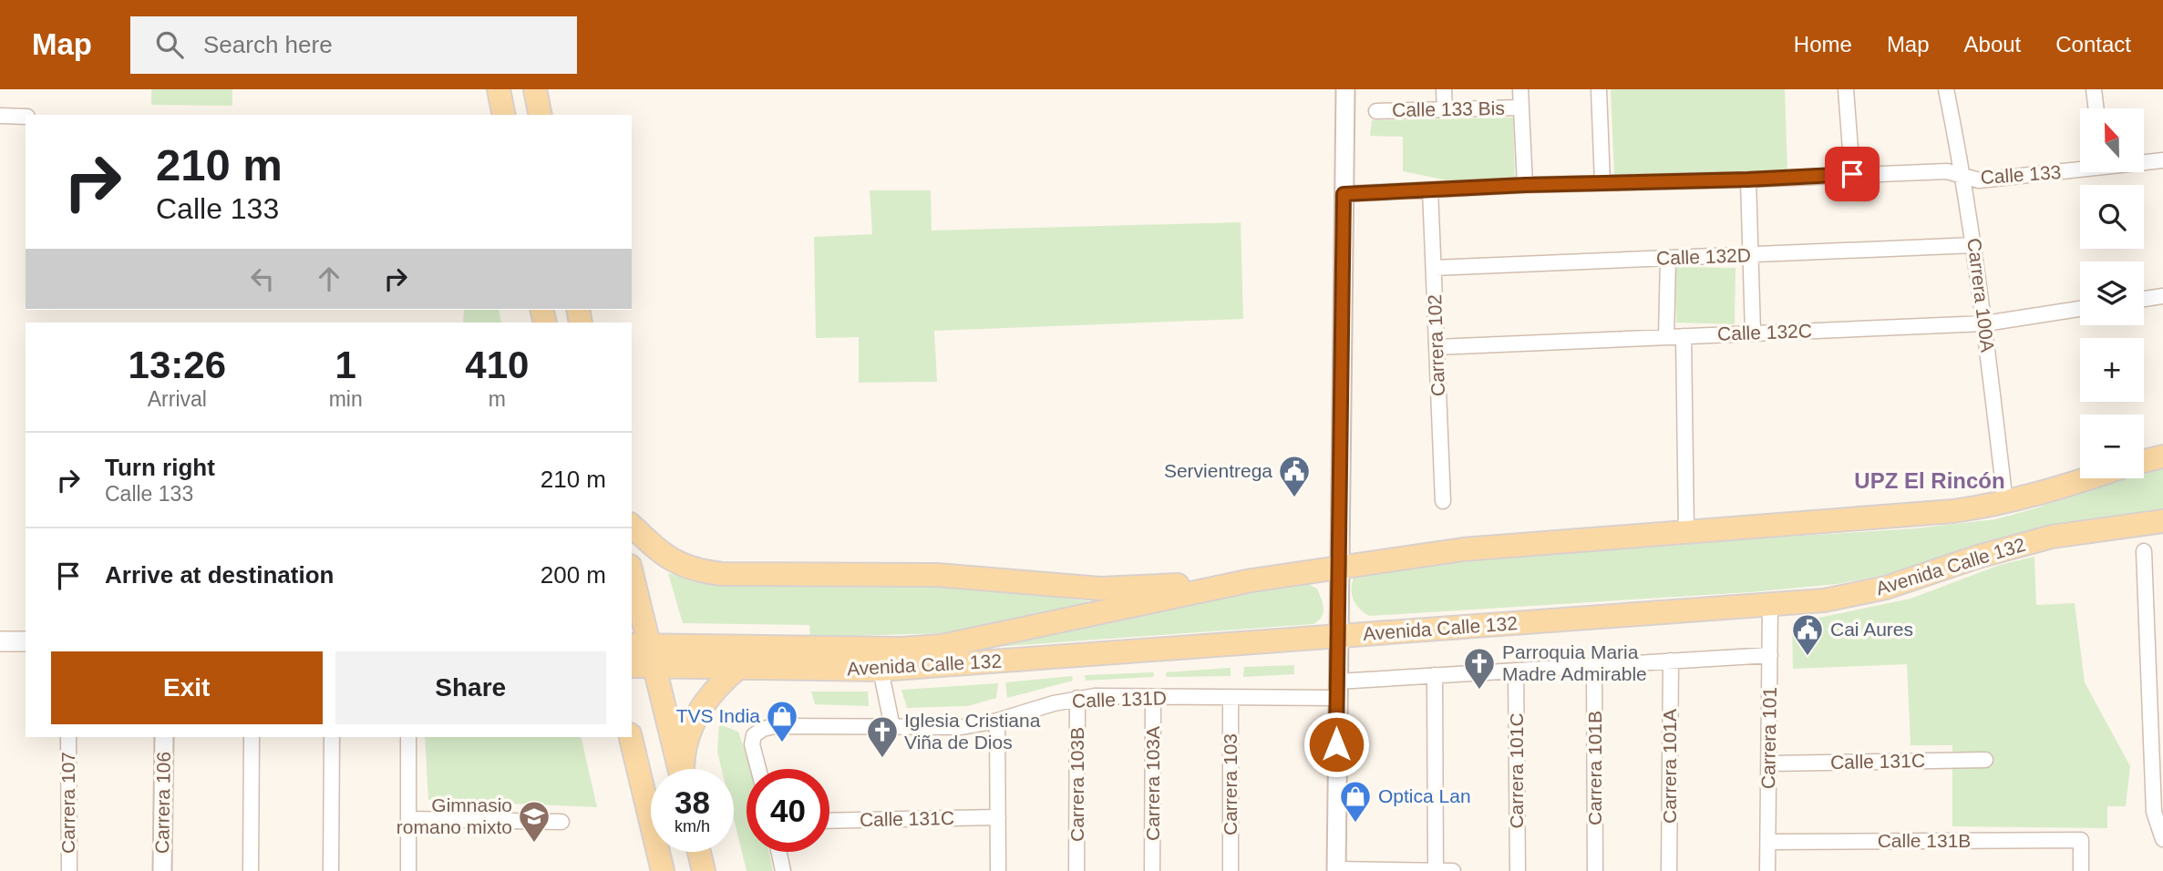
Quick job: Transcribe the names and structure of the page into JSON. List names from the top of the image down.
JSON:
{
  "streets": {
    "main road": ["Avenida Calle 132"],
    "street": [
      "Calle 133 Bis",
      "Calle 133",
      "Calle 132D",
      "Carrera 100A",
      "Calle 132C",
      "Carrera 102",
      "Calle 131D",
      "Carrera 101",
      "Calle 131C",
      "Carrera 101A",
      "Carrera 101B",
      "Carrera 101C",
      "Carrera 103A",
      "Carrera 103B",
      "Carrera 103",
      "Carrera 107",
      "Carrera 106",
      "Calle 131B"
    ]
  },
  "crossings": [
    ["Calle 133", "Carrera 100A"],
    ["Calle 133", "Carrera 102"],
    ["Calle 132D", "Carrera 100A"],
    ["Calle 132D", "Carrera 102"],
    ["Carrera 100A", "Calle 132C"],
    ["Carrera 100A", "Avenida Calle 132"],
    ["Calle 132C", "Carrera 102"],
    ["Avenida Calle 132", "Carrera 101"],
    ["Calle 131D", "Carrera 101"],
    ["Calle 131D", "Carrera 101A"],
    ["Calle 131D", "Carrera 101B"],
    ["Calle 131D", "Carrera 101C"],
    ["Calle 131D", "Carrera 103A"],
    ["Calle 131D", "Carrera 103B"],
    ["Calle 131D", "Carrera 103"],
    ["Carrera 101", "Calle 131C"],
    ["Carrera 101", "Calle 131B"]
  ],
  "districts": ["UPZ El Rincón"],
  "places": {
    "public building": ["Servientrega", "Cai Aures"],
    "church": ["Parroquia Maria Madre Admirable", "Iglesia Cristiana Viña de Dios"],
    "shop": ["TVS India", "Optica Lan"],
    "school or university": ["Gimnasio romano mixto"]
  },
  "north": "top",
  "page": {
    "header": "Map",
    "search": "Search here",
    "nav": [
      "Home",
      "Map",
      "About",
      "Contact"
    ],
    "map_buttons": ["+", "−"],
    "turn": ["210 m", "Calle 133"],
    "eta": [
      "13:26",
      "Arrival",
      "1",
      "min",
      "410",
      "m"
    ],
    "list": [
      {
        "name": "Turn right",
        "note": "Calle 133",
        "value": "210 m"
      },
      {
        "name": "Arrive at destination",
        "value": "200 m"
      }
    ],
    "buttons": ["Exit", "Share"],
    "speed": "38 km/h",
    "limit": "40"
  }
}
